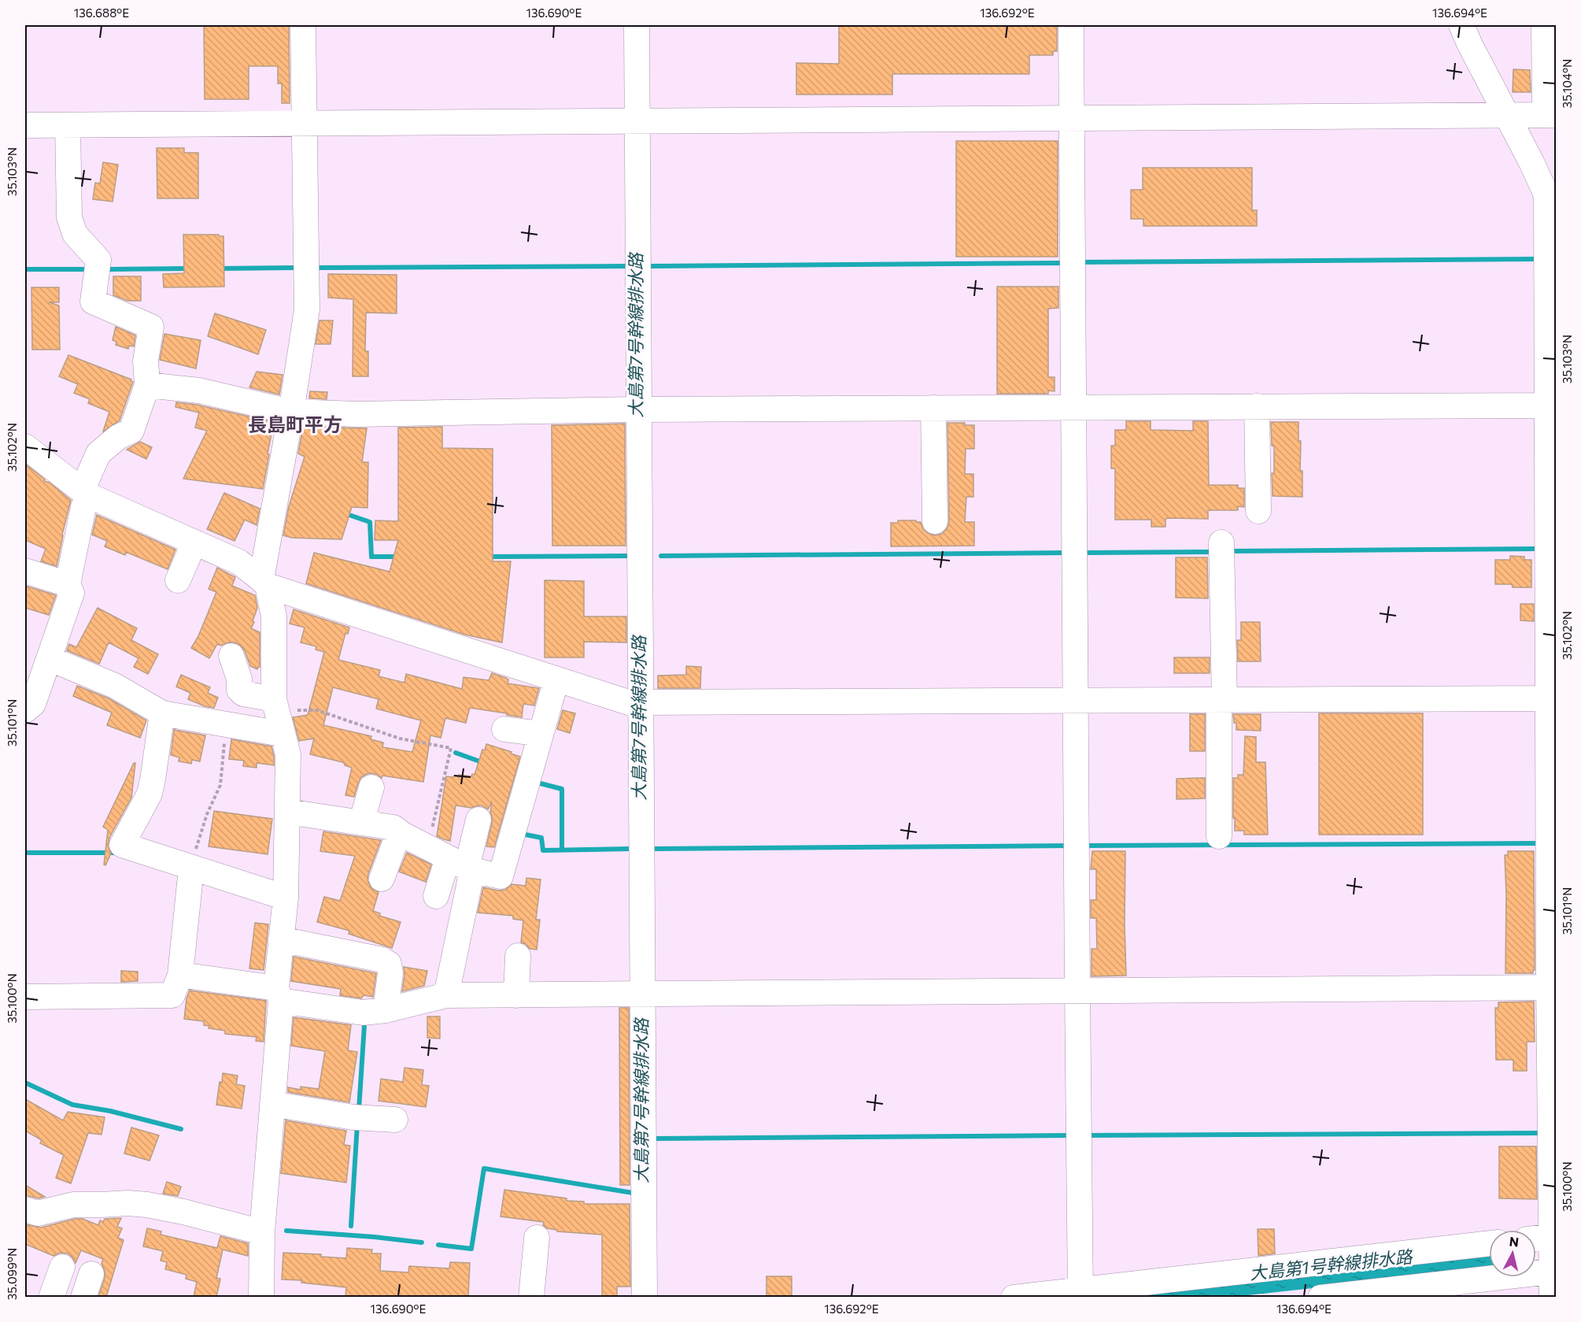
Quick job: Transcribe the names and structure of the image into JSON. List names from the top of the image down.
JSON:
{
  "districts": ["長島町平方"],
  "water": ["大島第7号幹線排水路", "大島第1号幹線排水路"],
  "north": "top",
  "coordinates": [
    "136.688°E",
    "136.690°E",
    "136.692°E",
    "136.694°E",
    "35.104°N",
    "35.103°N",
    "35.102°N",
    "35.101°N",
    "35.100°N",
    "35.099°N"
  ]
}
